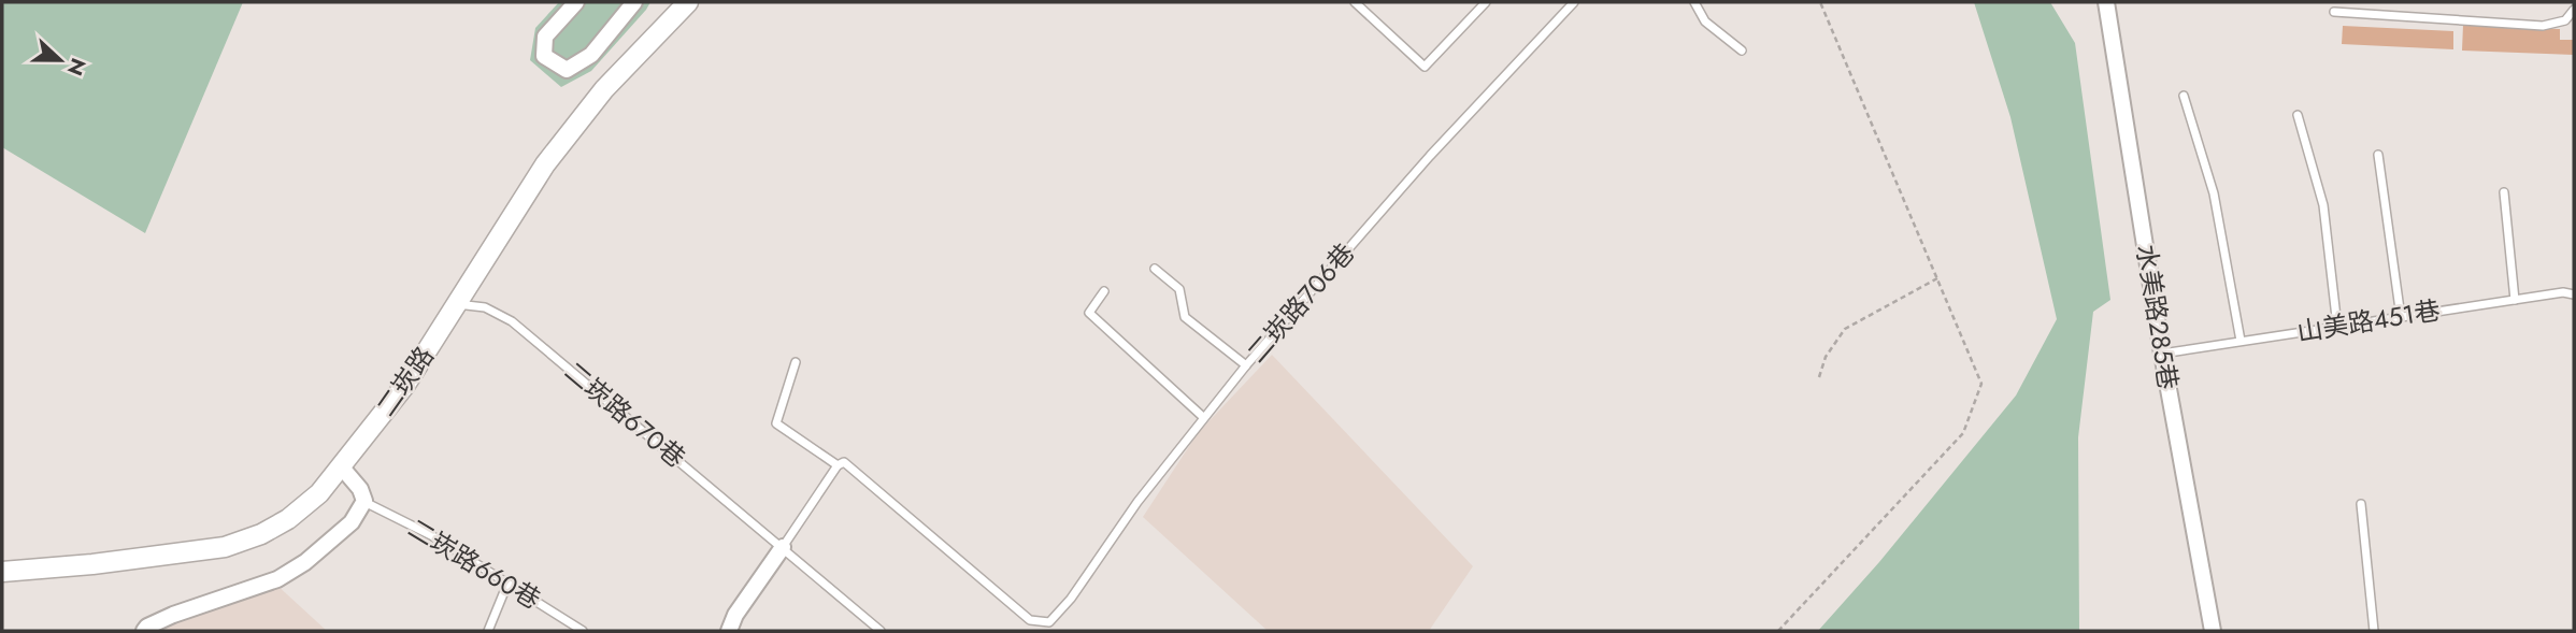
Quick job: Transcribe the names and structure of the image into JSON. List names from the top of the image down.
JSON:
{
  "streets": {
    "street": ["水美路285巷", "二崁路"],
    "lane": [
      "二崁路706巷",
      "山美路451巷",
      "二崁路670巷",
      "二崁路660巷"
    ]
  },
  "crossings": [
    ["水美路285巷", "山美路451巷"],
    ["二崁路", "二崁路670巷"]
  ],
  "north": "right"
}
